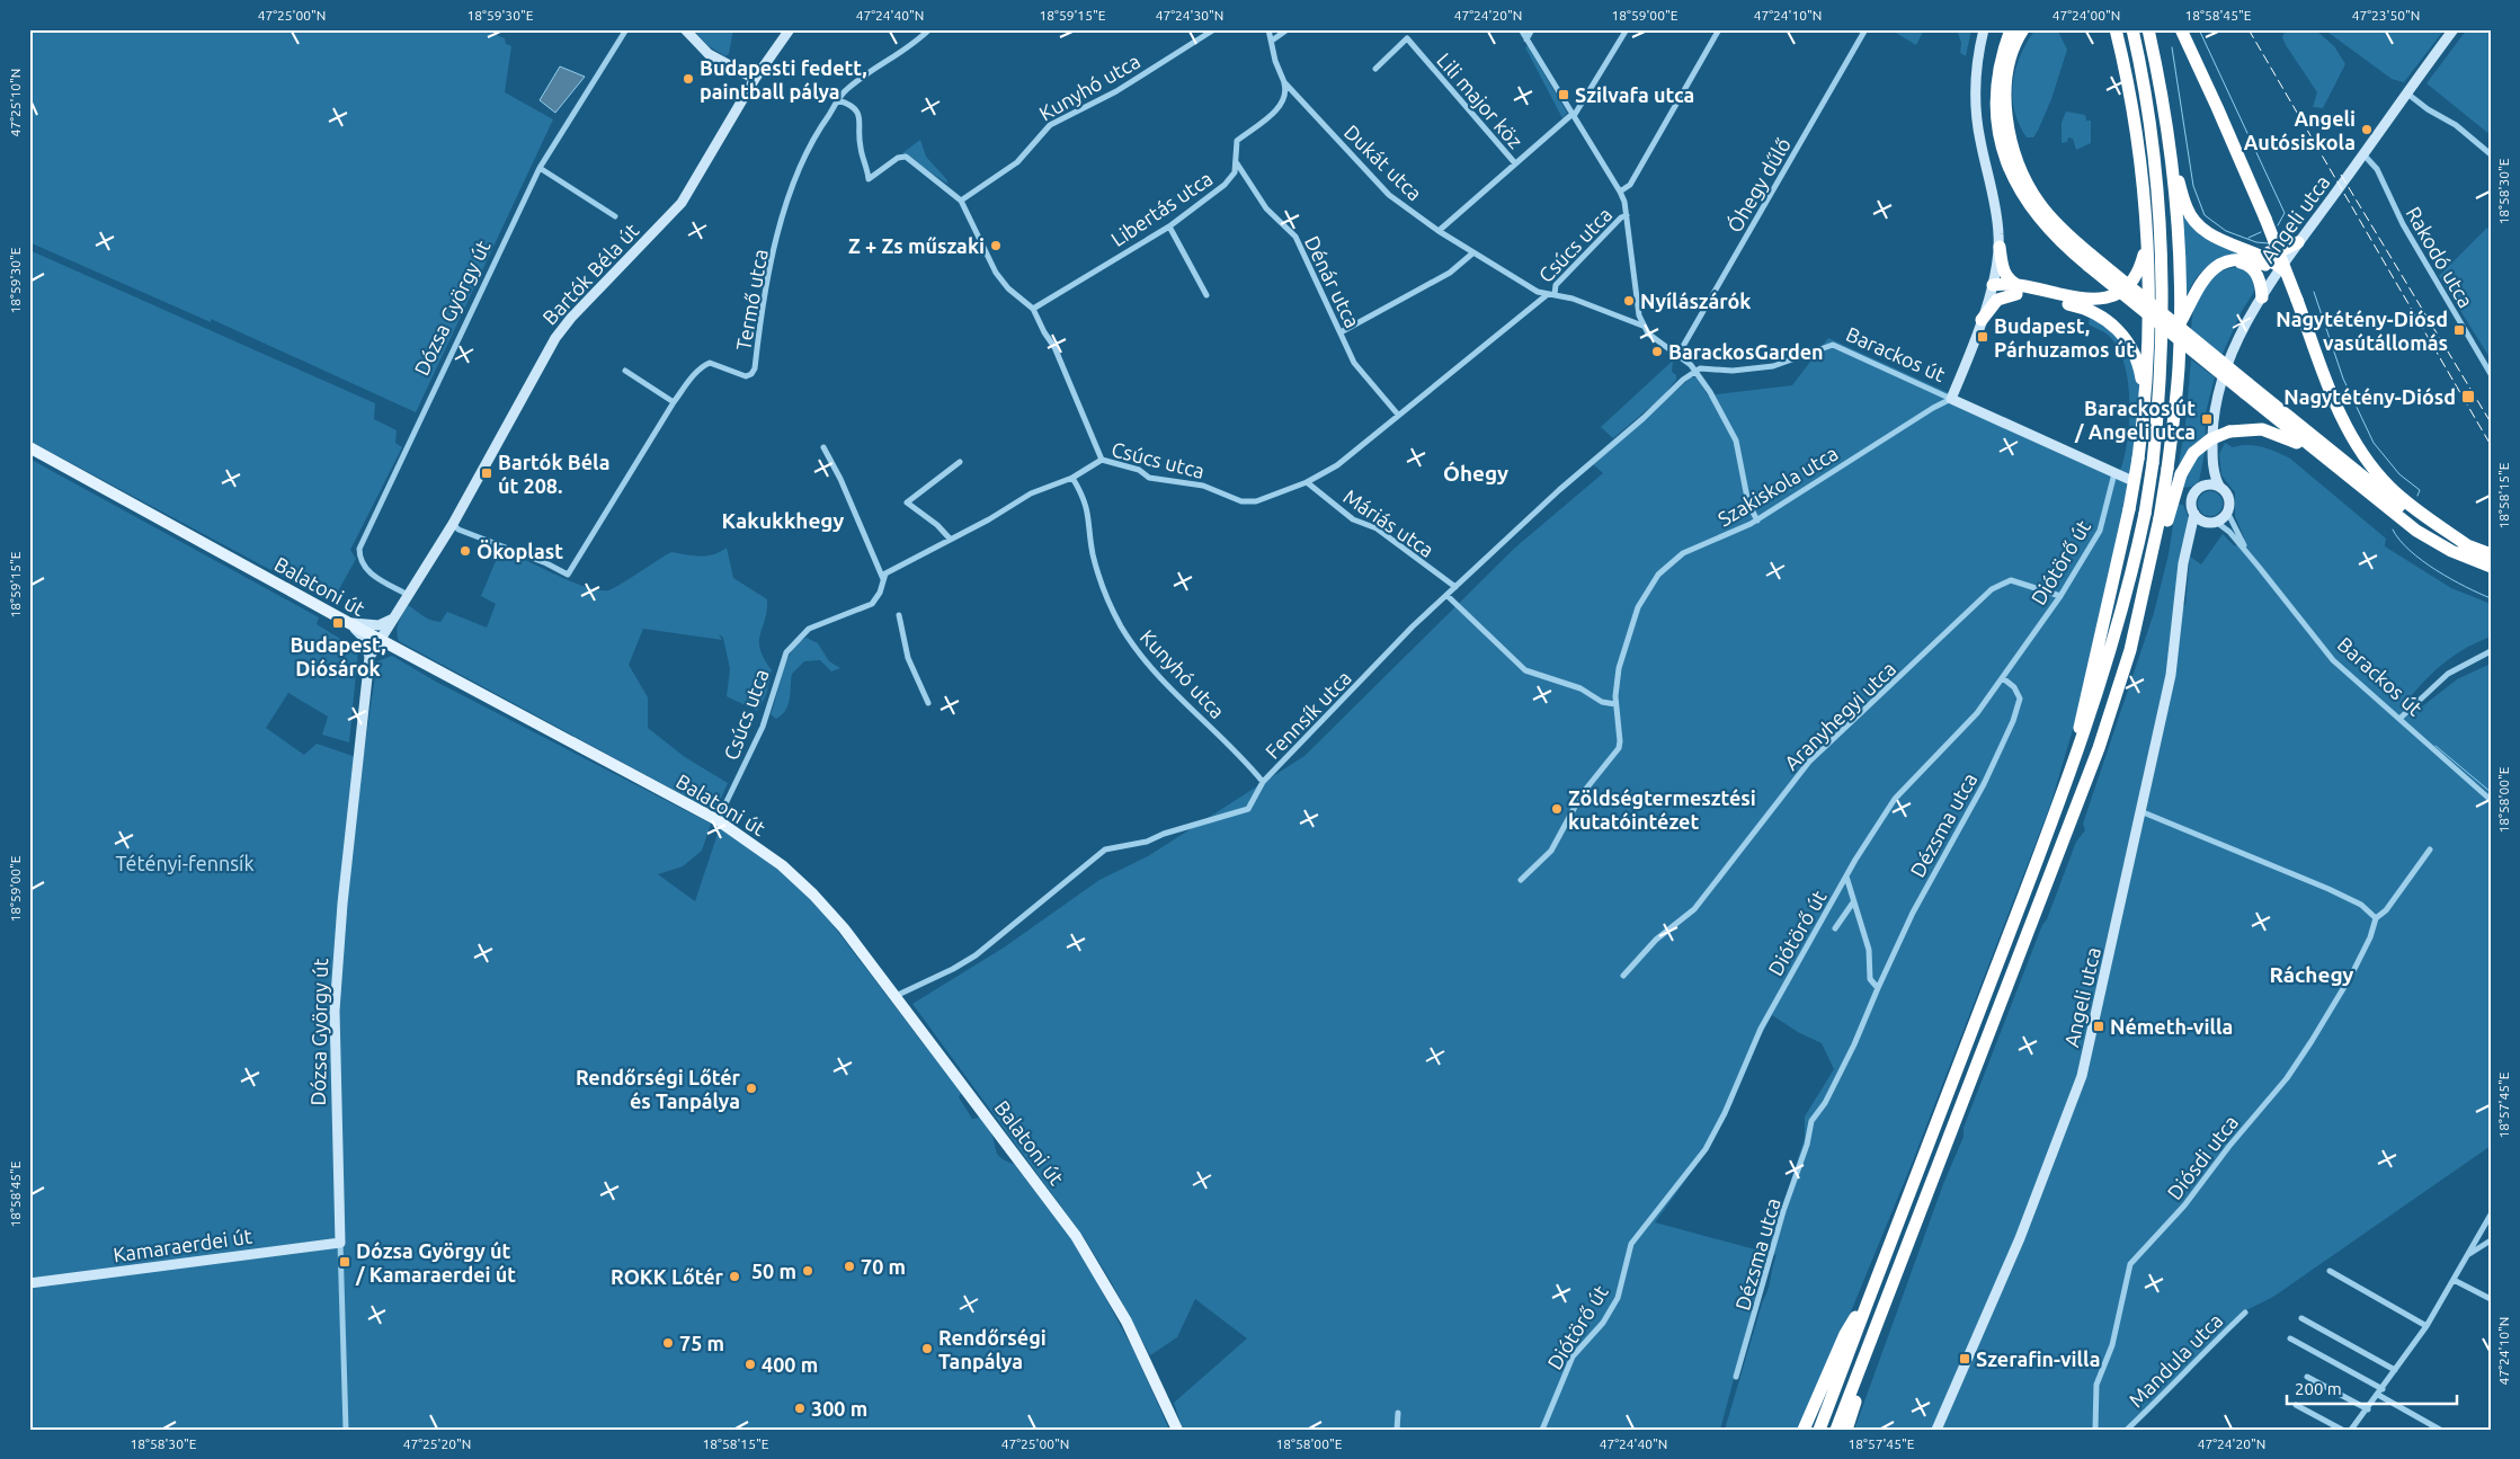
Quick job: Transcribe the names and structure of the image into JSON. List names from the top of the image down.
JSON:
{
  "streets": {
    "main road": ["Balatoni út"],
    "street": [
      "Kunyhó utca",
      "Lili major köz",
      "Dukát utca",
      "Óhegy dűlő",
      "Libertás utca",
      "Angeli utca",
      "Csúcs utca",
      "Rakodó utca",
      "Bartók Béla út",
      "Dénár utca",
      "Termő utca",
      "Dózsa György út",
      "Barackos út",
      "Szakiskola utca",
      "Máriás utca",
      "Diótörő út",
      "Fennsík utca",
      "Aranyhegyi utca",
      "Dézsma utca",
      "Diósdi utca",
      "Kamaraerdei út",
      "Mandula utca"
    ]
  },
  "crossings": [
    ["Kunyhó utca", "Csúcs utca"],
    ["Kunyhó utca", "Fennsík utca"],
    ["Dukát utca", "Libertás utca"],
    ["Dukát utca", "Csúcs utca"],
    ["Libertás utca", "Dénár utca"],
    ["Angeli utca", "Rakodó utca"],
    ["Angeli utca", "Barackos út"],
    ["Csúcs utca", "Dénár utca"],
    ["Csúcs utca", "Máriás utca"],
    ["Csúcs utca", "Balatoni út"],
    ["Bartók Béla út", "Termő utca"],
    ["Bartók Béla út", "Dózsa György út"],
    ["Bartók Béla út", "Balatoni út"],
    ["Dózsa György út", "Balatoni út"],
    ["Dózsa György út", "Kamaraerdei út"],
    ["Barackos út", "Szakiskola utca"],
    ["Barackos út", "Diótörő út"],
    ["Barackos út", "Fennsík utca"],
    ["Máriás utca", "Fennsík utca"],
    ["Diótörő út", "Aranyhegyi utca"],
    ["Diótörő út", "Dézsma utca"],
    ["Balatoni út", "Fennsík utca"]
  ],
  "districts": ["Óhegy", "Kakukkhegy", "Ráchegy"],
  "parks": ["Tétényi-fennsík"],
  "places": {
    "other": [
      "Budapesti fedett, paintball pálya",
      "Angeli Autósiskola",
      "Z + Zs műszaki",
      "Nyílászárók",
      "BarackosGarden",
      "Ökoplast",
      "Zöldségtermesztési kutatóintézet",
      "Rendőrségi Lőtér és Tanpálya",
      "70 m",
      "50 m",
      "ROKK Lőtér",
      "75 m",
      "Rendőrségi Tanpálya",
      "400 m",
      "300 m"
    ],
    "transit": [
      "Szilvafa utca",
      "Nagytétény-Diósd vasútállomás",
      "Budapest, Párhuzamos út",
      "Nagytétény-Diósd",
      "Barackos út / Angeli utca",
      "Bartók Béla út 208.",
      "Budapest, Diósárok",
      "Németh-villa",
      "Dózsa György út / Kamaraerdei út",
      "Szerafin-villa"
    ]
  },
  "scale_bar": "200 m",
  "coordinates": [
    "47°25'00\"N",
    "18°59'30\"E",
    "47°24'40\"N",
    "18°59'15\"E",
    "47°24'30\"N",
    "47°24'20\"N",
    "18°59'00\"E",
    "47°24'10\"N",
    "47°24'00\"N",
    "18°58'45\"E",
    "47°23'50\"N",
    "47°25'10\"N",
    "18°58'30\"E",
    "18°58'15\"E",
    "18°58'00\"E",
    "18°57'45\"E",
    "47°25'20\"N"
  ]
}
